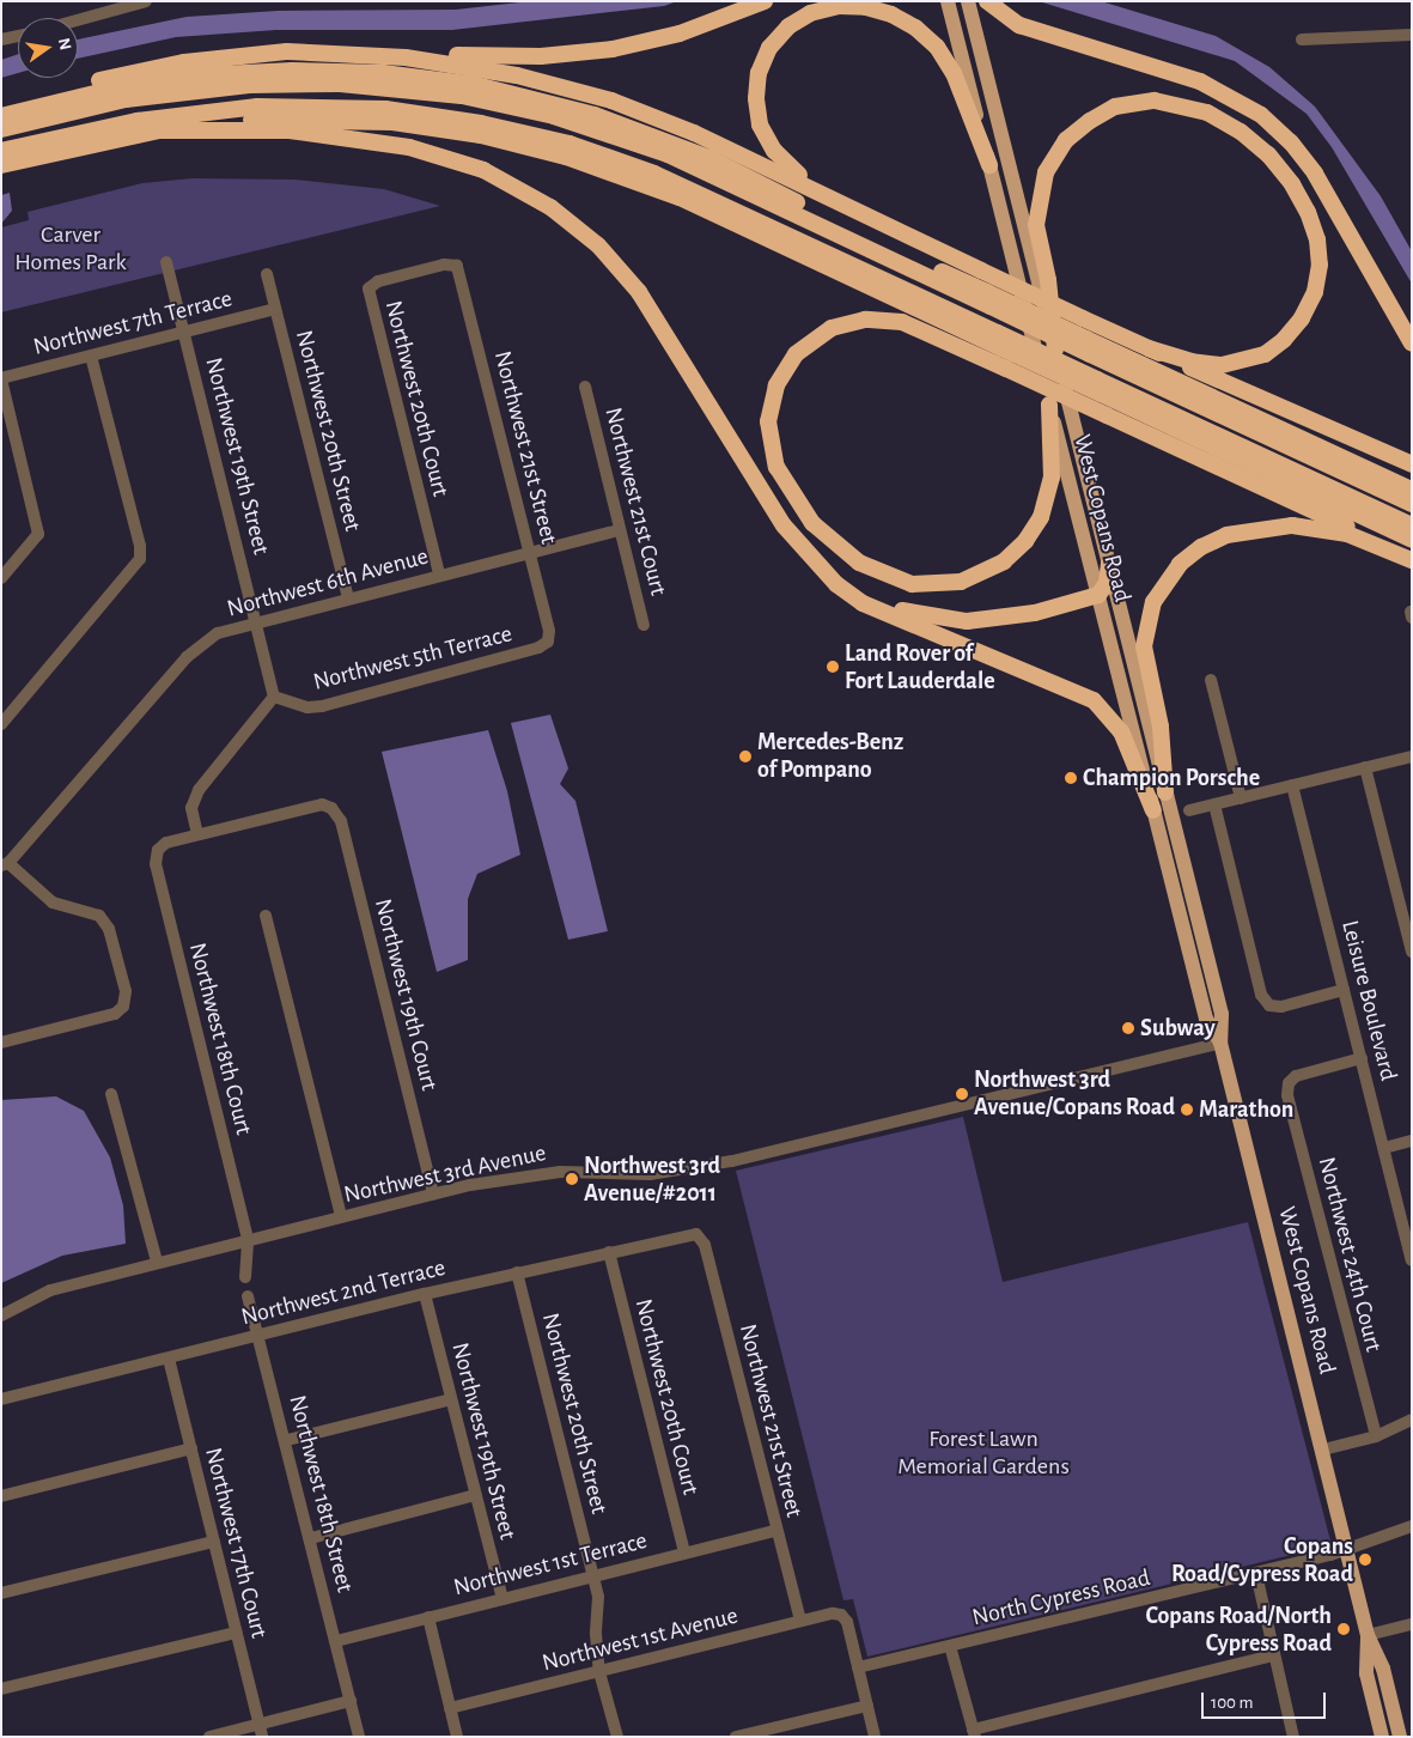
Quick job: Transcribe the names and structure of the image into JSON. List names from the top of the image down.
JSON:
{
  "streets": {
    "main road": ["West Copans Road"],
    "street": [
      "Northwest 7th Terrace",
      "Northwest 20th Court",
      "Northwest 20th Street",
      "Northwest 21st Street",
      "Northwest 19th Street",
      "Northwest 21st Court",
      "Northwest 6th Avenue",
      "Northwest 5th Terrace",
      "Northwest 19th Court",
      "Leisure Boulevard",
      "Northwest 18th Court",
      "Northwest 3rd Avenue",
      "Northwest 24th Court",
      "Northwest 2nd Terrace",
      "Northwest 18th Street",
      "Northwest 17th Court",
      "Northwest 1st Terrace",
      "North Cypress Road",
      "Northwest 1st Avenue"
    ]
  },
  "crossings": [
    ["Northwest 7th Terrace", "Northwest 20th Street"],
    ["Northwest 7th Terrace", "Northwest 19th Street"],
    ["Northwest 20th Court", "Northwest 21st Street"],
    ["Northwest 20th Court", "Northwest 6th Avenue"],
    ["Northwest 20th Court", "Northwest 2nd Terrace"],
    ["Northwest 20th Court", "Northwest 1st Terrace"],
    ["Northwest 20th Street", "Northwest 6th Avenue"],
    ["Northwest 20th Street", "Northwest 2nd Terrace"],
    ["Northwest 20th Street", "Northwest 1st Terrace"],
    ["Northwest 20th Street", "Northwest 1st Avenue"],
    ["Northwest 21st Street", "Northwest 6th Avenue"],
    ["Northwest 21st Street", "Northwest 5th Terrace"],
    ["Northwest 21st Street", "Northwest 2nd Terrace"],
    ["Northwest 21st Street", "Northwest 1st Terrace"],
    ["Northwest 21st Street", "Northwest 1st Avenue"],
    ["Northwest 19th Street", "Northwest 6th Avenue"],
    ["Northwest 19th Street", "Northwest 5th Terrace"],
    ["Northwest 19th Street", "Northwest 2nd Terrace"],
    ["Northwest 19th Street", "Northwest 1st Terrace"],
    ["Northwest 21st Court", "Northwest 6th Avenue"],
    ["West Copans Road", "Northwest 3rd Avenue"],
    ["West Copans Road", "North Cypress Road"],
    ["Northwest 19th Court", "Northwest 18th Court"],
    ["Northwest 19th Court", "Northwest 3rd Avenue"],
    ["Leisure Boulevard", "Northwest 24th Court"],
    ["Northwest 18th Court", "Northwest 3rd Avenue"],
    ["Northwest 2nd Terrace", "Northwest 18th Street"],
    ["Northwest 2nd Terrace", "Northwest 17th Court"],
    ["Northwest 18th Street", "Northwest 1st Terrace"],
    ["North Cypress Road", "Northwest 1st Avenue"]
  ],
  "parks": ["Carver Homes Park", "Forest Lawn Memorial Gardens"],
  "places": [
    "Land Rover of Fort Lauderdale",
    "Mercedes-Benz of Pompano",
    "Champion Porsche",
    "Subway",
    "Northwest 3rd Avenue/Copans Road",
    "Marathon",
    "Northwest 3rd Avenue/#2011",
    "Copans Road/Cypress Road",
    "Copans Road/North Cypress Road"
  ],
  "scale_bar": "100 m",
  "north": "right"
}
